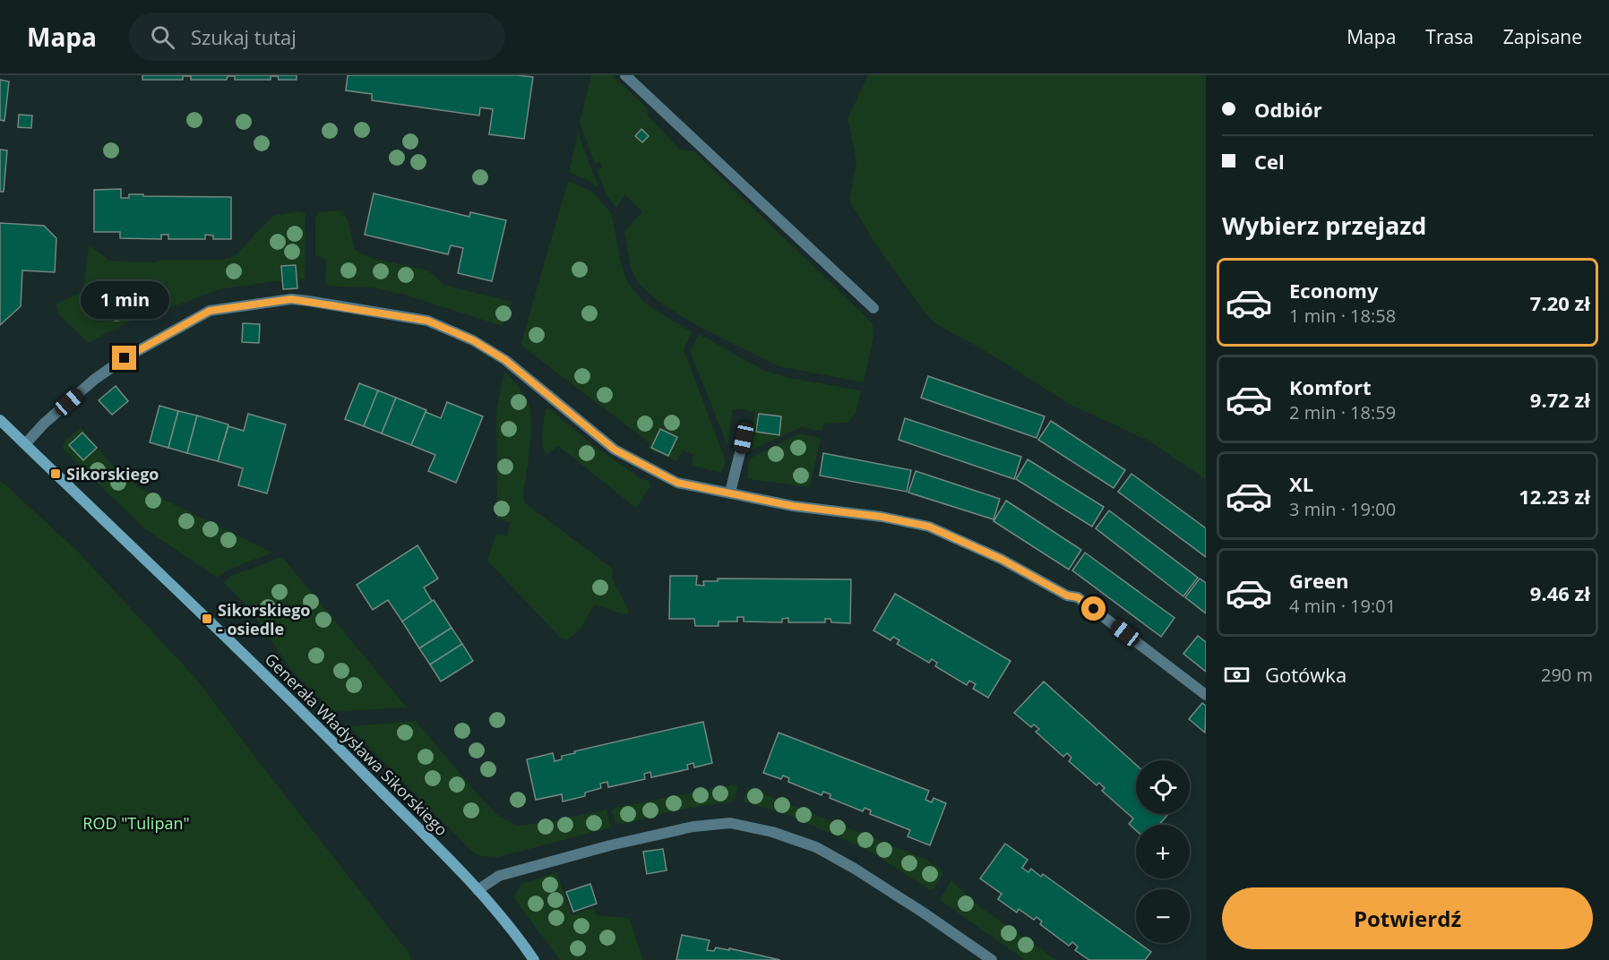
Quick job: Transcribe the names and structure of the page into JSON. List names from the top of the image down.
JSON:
{
  "streets": {
    "street": ["Generała Władysława Sikorskiego"]
  },
  "parks": ["ROD \"Tulipan\""],
  "places": {
    "transit": ["Sikorskiego", "Sikorskiego - osiedle"]
  },
  "page": {
    "header": "Mapa",
    "search": "Szukaj tutaj",
    "nav": ["Mapa", "Trasa", "Zapisane"],
    "banner": ["Odbiór", "Cel"],
    "heading": "Wybierz przejazd",
    "list": [
      {
        "name": "Economy",
        "note": "1 min · 18:58",
        "value": "7.20 zł"
      },
      {
        "name": "Komfort",
        "note": "2 min · 18:59",
        "value": "9.72 zł"
      },
      {
        "name": "XL",
        "note": "3 min · 19:00",
        "value": "12.23 zł"
      },
      {
        "name": "Green",
        "note": "4 min · 19:01",
        "value": "9.46 zł"
      }
    ],
    "bubble": "1 min",
    "pay": ["Gotówka", "290 m"],
    "map_buttons": ["+", "−"],
    "buttons": "Potwierdź"
  }
}
